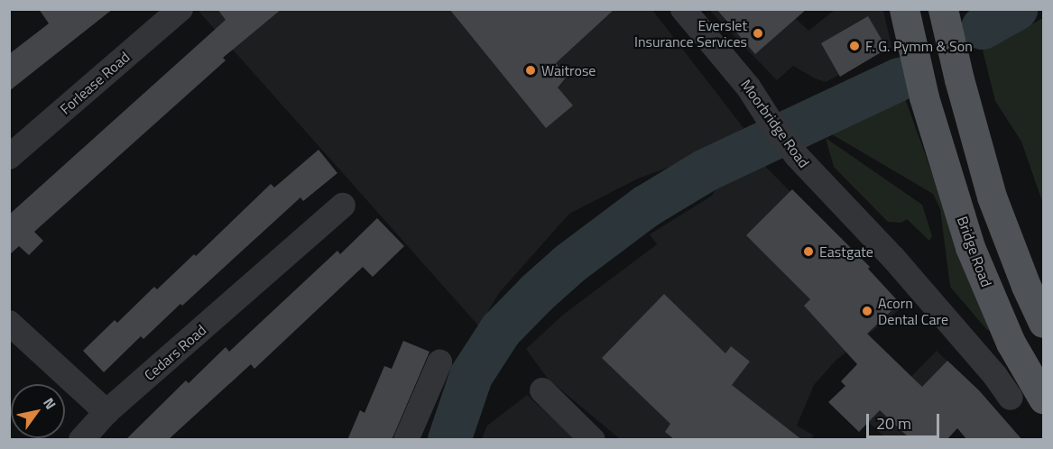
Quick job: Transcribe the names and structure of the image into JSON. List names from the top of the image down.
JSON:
{
  "streets": {
    "main road": ["Bridge Road"],
    "street": ["Forlease Road", "Moorbridge Road", "Cedars Road"]
  },
  "places": [
    "Everslet Insurance Services",
    "F. G. Pymm & Son",
    "Waitrose",
    "Eastgate",
    "Acorn Dental Care"
  ],
  "scale_bar": "20 m",
  "north": "top right"
}
